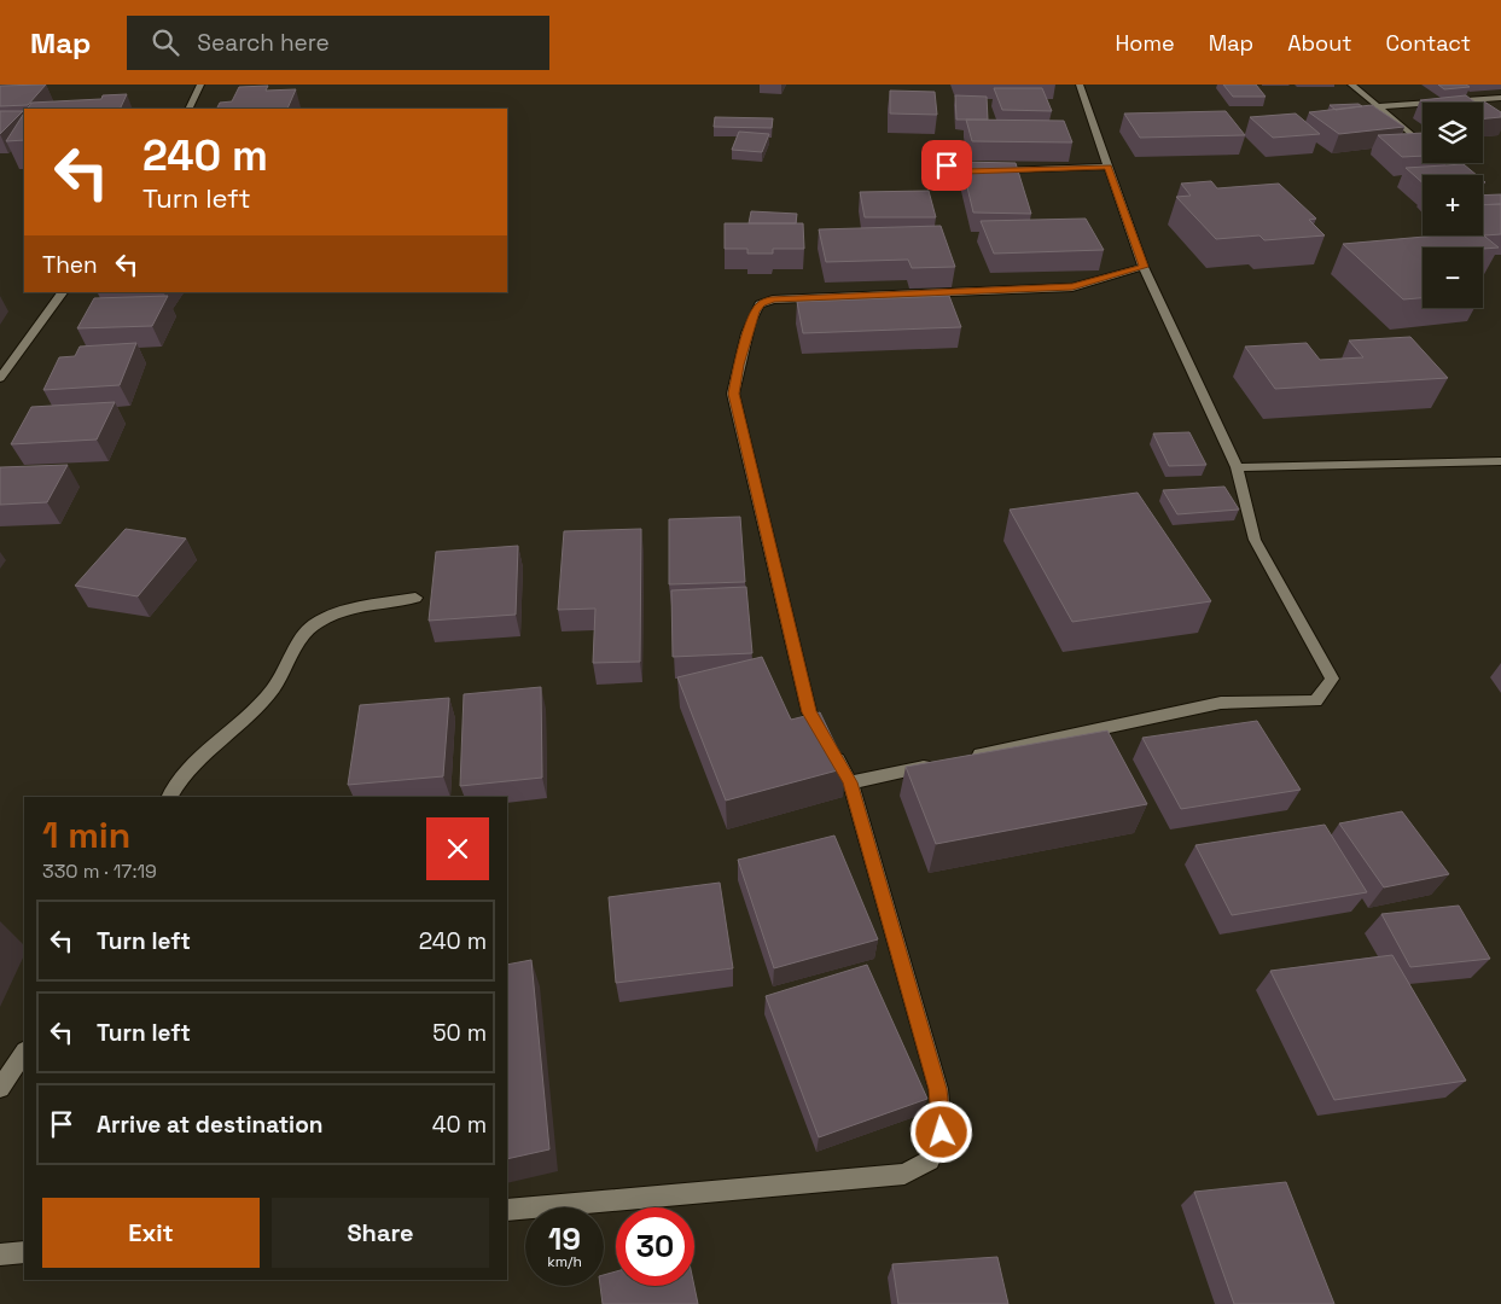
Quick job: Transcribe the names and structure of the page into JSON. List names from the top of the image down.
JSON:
{
  "page": {
    "header": "Map",
    "search": "Search here",
    "nav": [
      "Home",
      "Map",
      "About",
      "Contact"
    ],
    "map_buttons": ["+", "−"],
    "turn": ["240 m", "Turn left"],
    "then": "Then",
    "heading": ["1 min", "330 m · 17:19"],
    "list": [
      {
        "name": "Turn left",
        "value": "240 m"
      },
      {
        "name": "Turn left",
        "value": "50 m"
      },
      {
        "name": "Arrive at destination",
        "value": "40 m"
      }
    ],
    "buttons": ["Exit", "Share"],
    "speed": "19 km/h",
    "limit": "30"
  }
}
